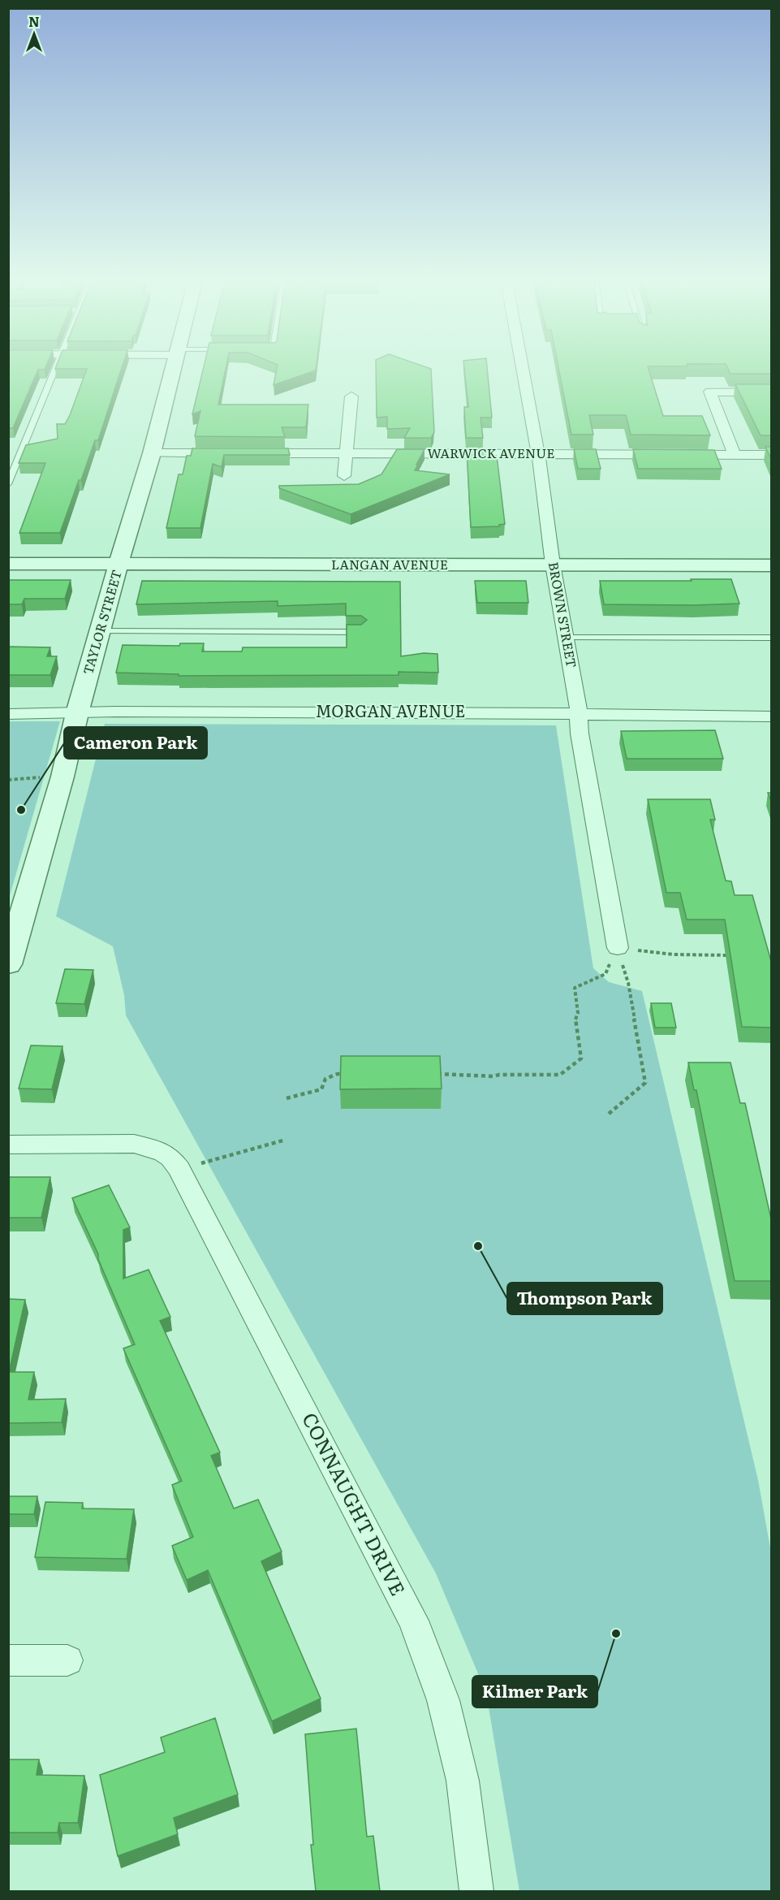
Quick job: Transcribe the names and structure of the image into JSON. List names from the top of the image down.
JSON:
{
  "streets": {
    "street": [
      "WARWICK AVENUE",
      "LANGAN AVENUE",
      "BROWN STREET",
      "TAYLOR STREET",
      "MORGAN AVENUE",
      "CONNAUGHT DRIVE"
    ]
  },
  "crossings": [
    ["WARWICK AVENUE", "BROWN STREET"],
    ["LANGAN AVENUE", "BROWN STREET"],
    ["LANGAN AVENUE", "TAYLOR STREET"],
    ["BROWN STREET", "MORGAN AVENUE"],
    ["TAYLOR STREET", "MORGAN AVENUE"]
  ],
  "places": ["Cameron Park", "Thompson Park", "Kilmer Park"],
  "north": "top"
}
